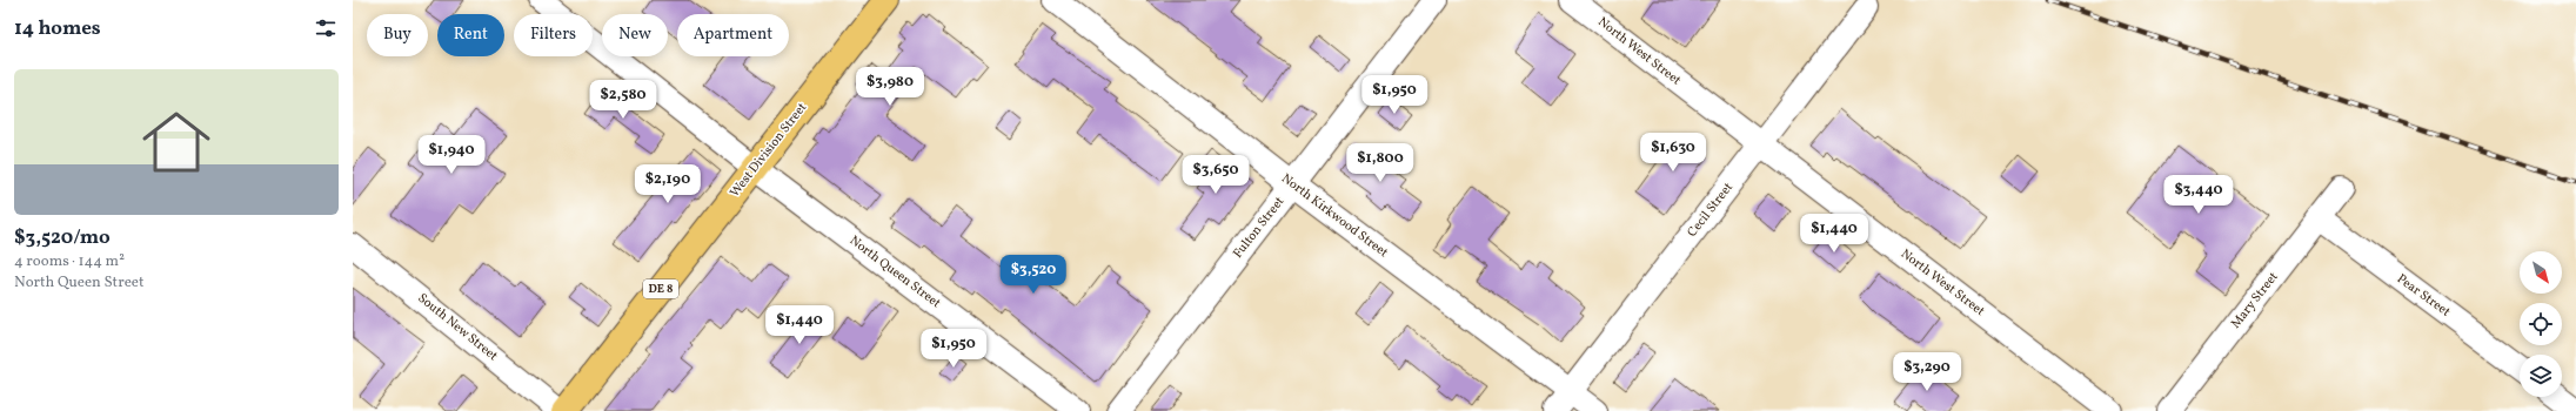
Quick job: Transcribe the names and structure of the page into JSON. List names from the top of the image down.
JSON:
{
  "streets": {
    "highway": ["West Division Street", "DE 8"],
    "street": [
      "North West Street",
      "Cecil Street",
      "North Kirkwood Street",
      "Fulton Street",
      "North Queen Street",
      "Pear Street",
      "Mary Street",
      "South New Street"
    ]
  },
  "crossings": [
    ["North West Street", "Cecil Street"],
    ["West Division Street", "North Queen Street"],
    ["Cecil Street", "North Kirkwood Street"],
    ["North Kirkwood Street", "Fulton Street"],
    ["Pear Street", "Mary Street"]
  ],
  "north": "bottom right",
  "page": {
    "heading": "14 homes",
    "chip": [
      "Buy",
      "Rent",
      "Filters",
      "New",
      "Apartment"
    ],
    "list": [
      {
        "name": "$3,520/mo",
        "note": "4 rooms · 144 m² · North Queen Street"
      }
    ],
    "price": [
      "$3,980",
      "$1,950",
      "$2,580",
      "$1,630",
      "$1,940",
      "$1,800",
      "$3,650",
      "$2,190",
      "$3,440",
      "$1,440",
      "$3,520",
      "$1,440",
      "$1,950",
      "$3,290"
    ]
  }
}
